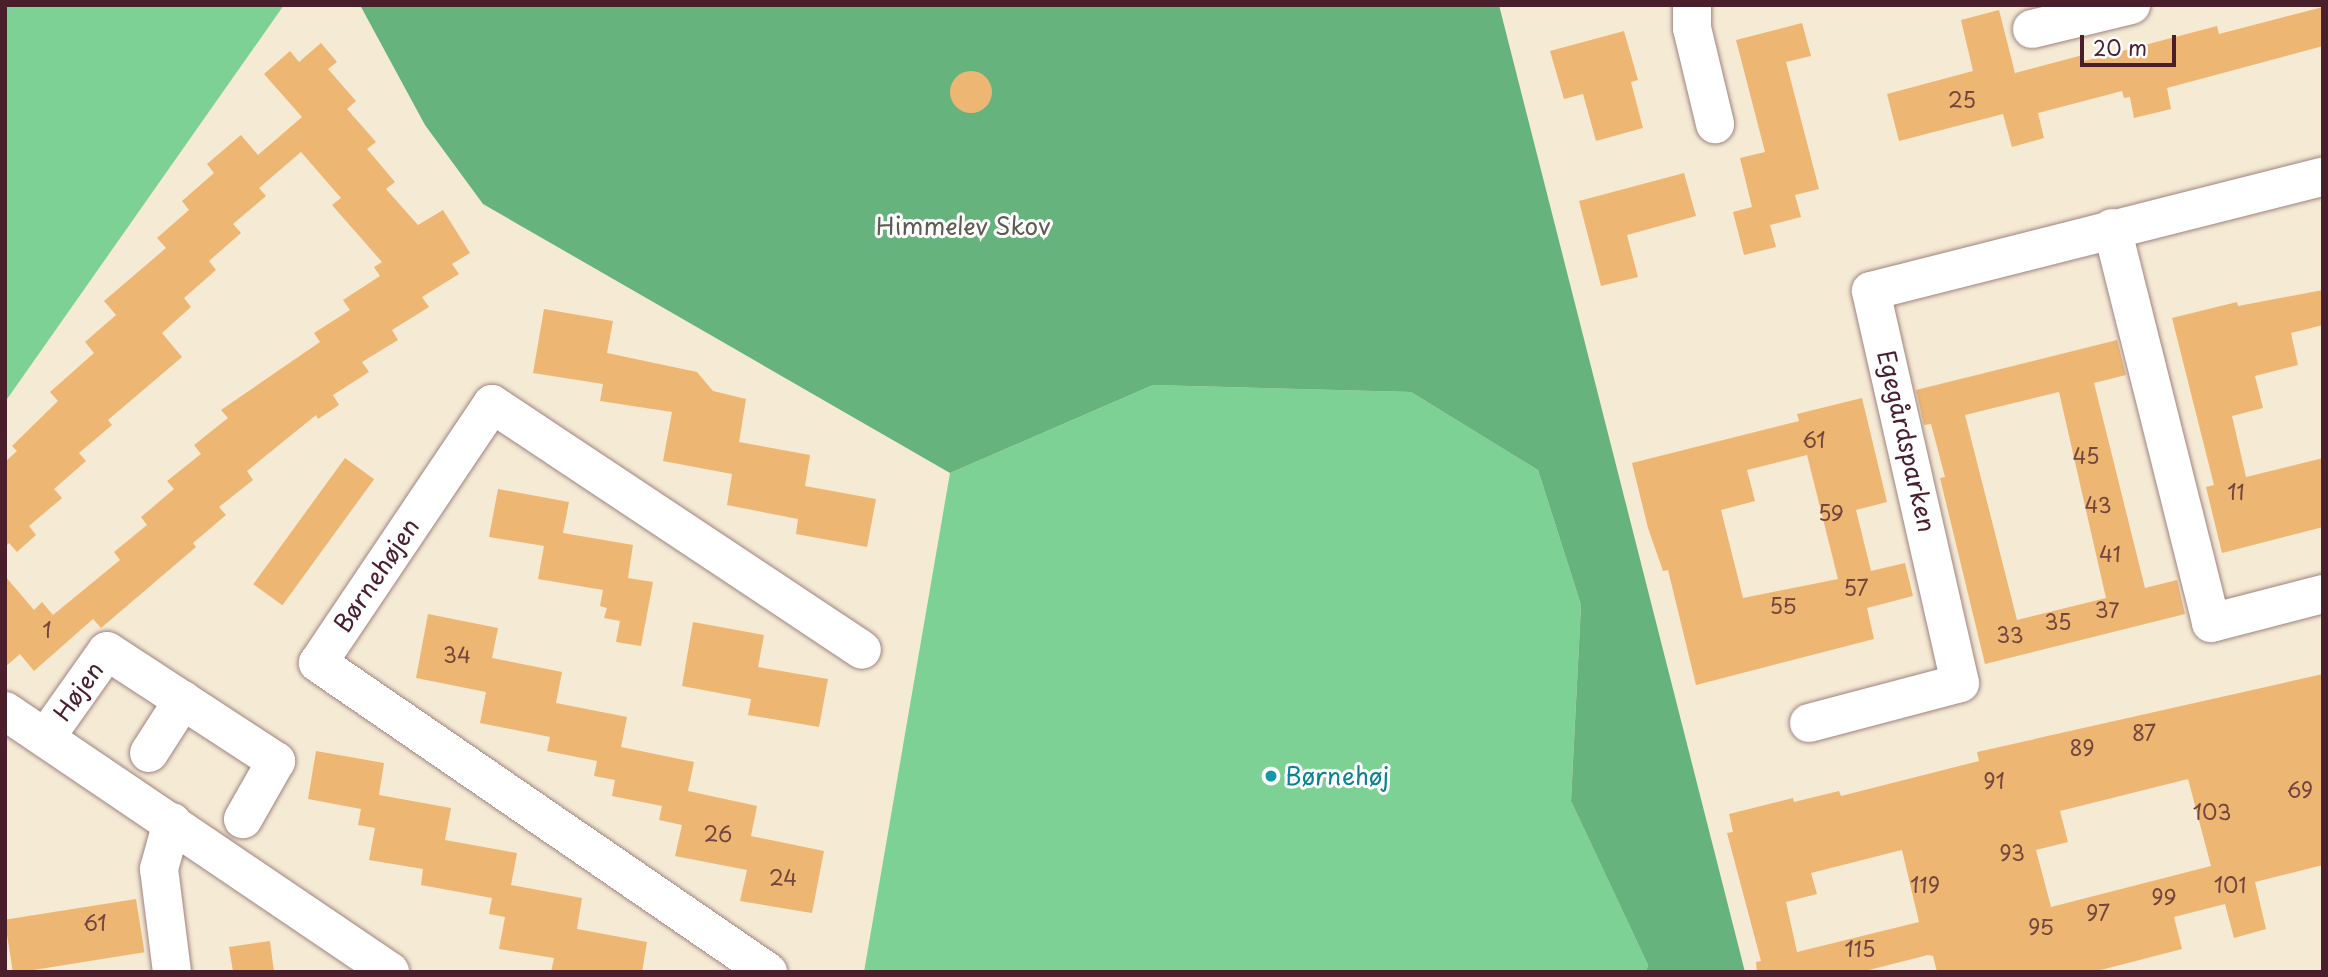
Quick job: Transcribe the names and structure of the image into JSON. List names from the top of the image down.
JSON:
{
  "streets": {
    "street": ["Egegårdsparken", "Børnehøjen", "Højen"]
  },
  "parks": ["Himmelev Skov"],
  "places": ["Børnehøj"],
  "house_numbers": [
    "25",
    "61",
    "45",
    "11",
    "43",
    "59",
    "41",
    "57",
    "55",
    "37",
    "35",
    "1",
    "33",
    "34",
    "87",
    "89",
    "91",
    "69",
    "103",
    "26",
    "93",
    "24",
    "119",
    "101",
    "99",
    "97",
    "61",
    "95",
    "115"
  ],
  "scale_bar": "20 m"
}
